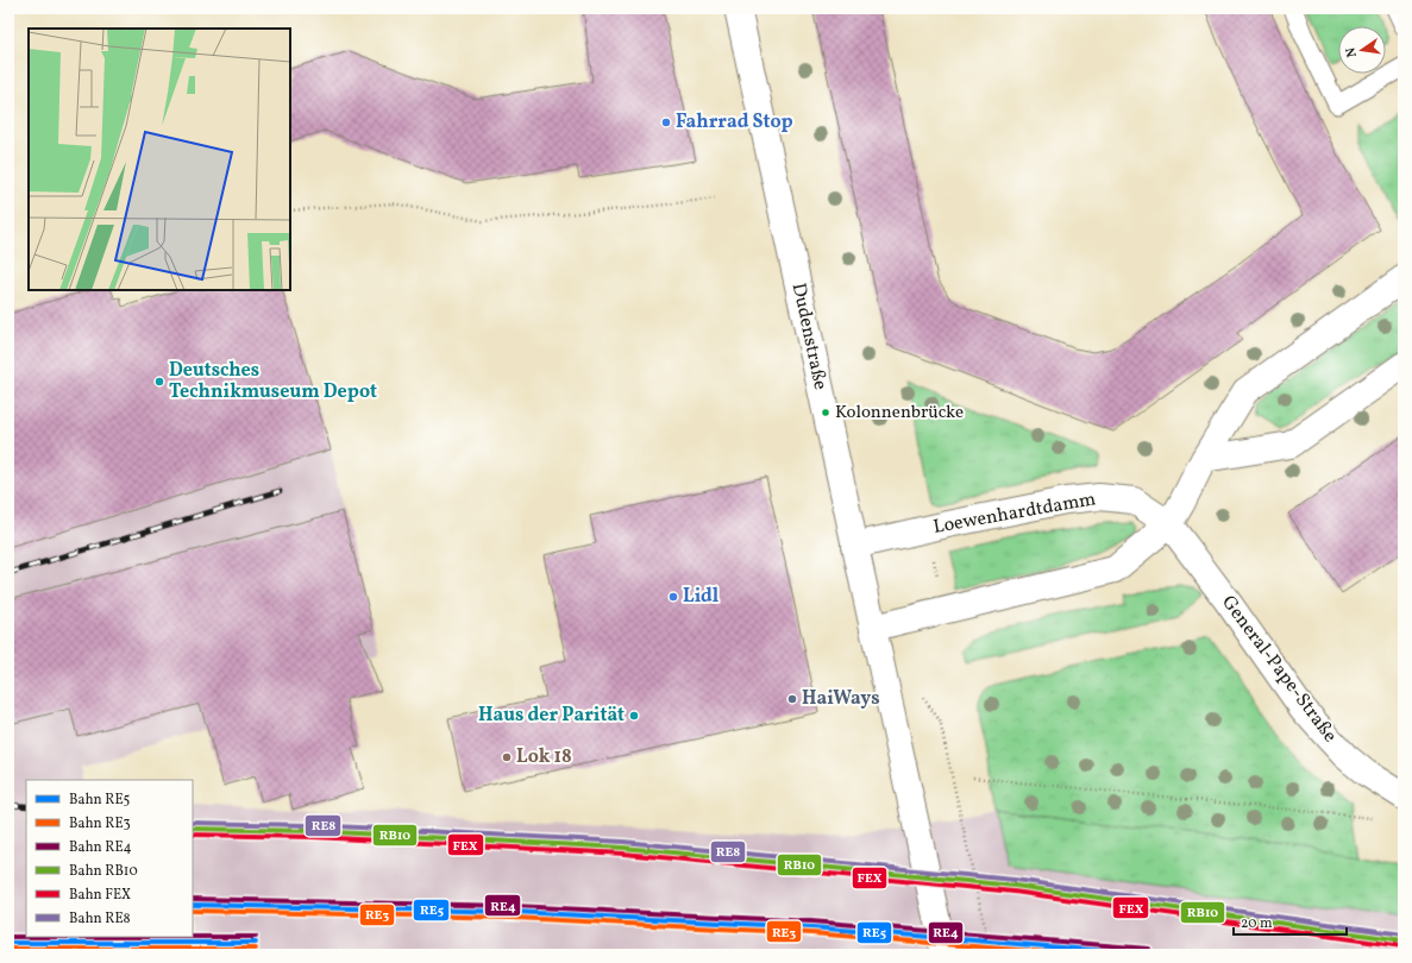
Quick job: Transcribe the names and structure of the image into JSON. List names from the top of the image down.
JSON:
{
  "streets": {
    "street": ["Dudenstraße", "Loewenhardtdamm", "General-Pape-Straße"]
  },
  "crossings": [
    ["Dudenstraße", "Loewenhardtdamm"],
    ["Loewenhardtdamm", "General-Pape-Straße"]
  ],
  "places": [
    "Fahrrad Stop",
    "Deutsches Technikmuseum Depot",
    "Kolonnenbrücke",
    "Lidl",
    "HaiWays",
    "Haus der Parität",
    "Lok 18"
  ],
  "lines": [
    "rail line RE8",
    "rail line RB10",
    "rail line FEX",
    "rail line RE4",
    "rail line RE5",
    "rail line RE3"
  ],
  "legend": [
    "Bahn RE5",
    "Bahn RE3",
    "Bahn RE4",
    "Bahn RB10",
    "Bahn FEX",
    "Bahn RE8"
  ],
  "scale_bar": "20 m",
  "north": "left"
}
